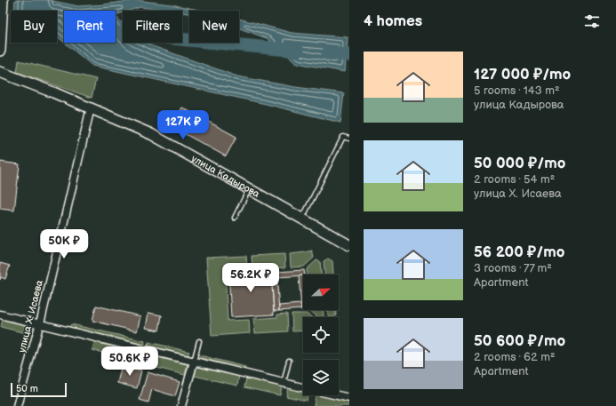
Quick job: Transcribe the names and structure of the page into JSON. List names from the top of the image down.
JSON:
{
  "streets": {
    "main road": ["улица Кадырова"],
    "street": ["улица Х. Исаева"]
  },
  "crossings": [
    ["улица Кадырова", "улица Х. Исаева"]
  ],
  "scale_bar": "50 m",
  "north": "right",
  "page": {
    "heading": "4 homes",
    "chip": [
      "Buy",
      "Rent",
      "Filters",
      "New"
    ],
    "list": [
      {
        "name": "127 000 ₽/mo",
        "note": "5 rooms · 143 m² · улица Кадырова"
      },
      {
        "name": "50 000 ₽/mo",
        "note": "2 rooms · 54 m² · улица Х. Исаева"
      },
      {
        "name": "56 200 ₽/mo",
        "note": "3 rooms · 77 m² · Apartment"
      },
      {
        "name": "50 600 ₽/mo",
        "note": "2 rooms · 62 m² · Apartment"
      }
    ],
    "price": [
      "127K ₽",
      "50K ₽",
      "56.2K ₽",
      "50.6K ₽"
    ],
    "scale": "50 m"
  }
}
